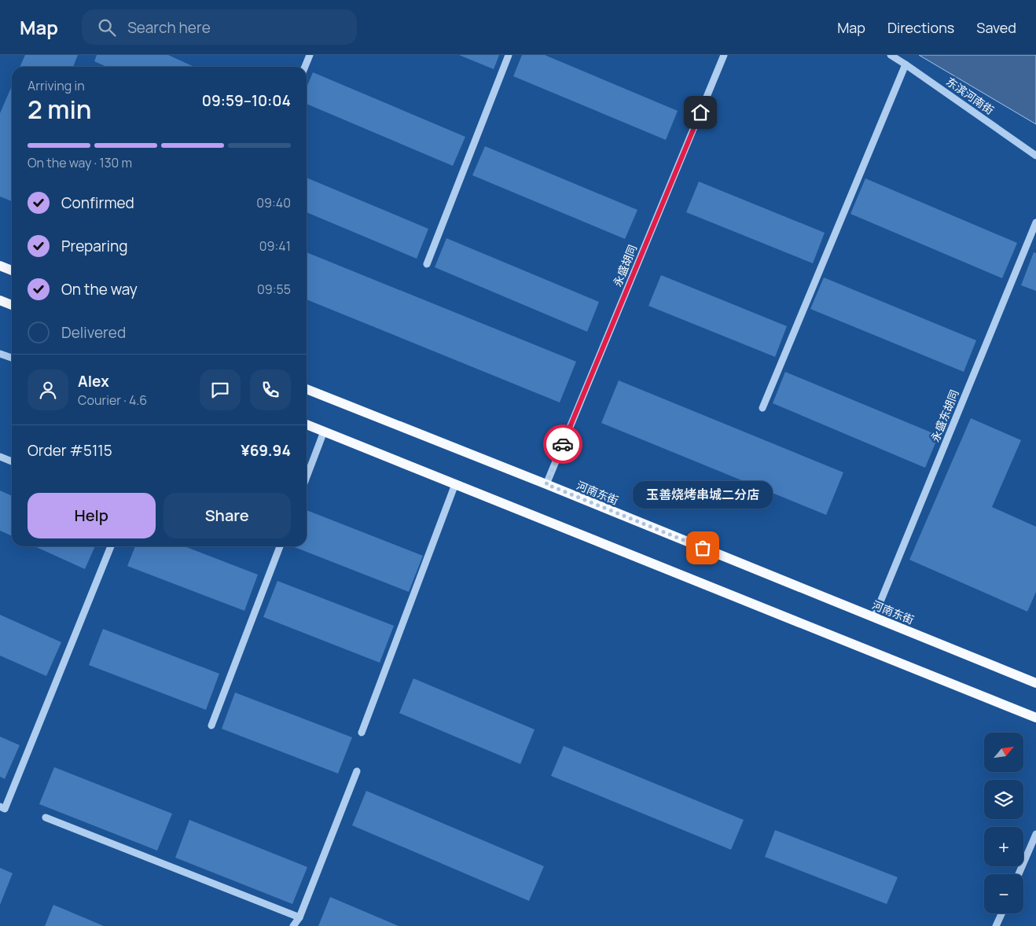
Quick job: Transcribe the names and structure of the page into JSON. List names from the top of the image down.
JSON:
{
  "streets": {
    "main road": ["河南东街"],
    "street": ["东滨河南街", "永盛胡同", "永盛东胡同"]
  },
  "crossings": [
    ["永盛胡同", "河南东街"],
    ["永盛东胡同", "河南东街"]
  ],
  "places": ["玉善烧烤串城二分店"],
  "north": "top right",
  "page": {
    "header": "Map",
    "search": "Search here",
    "nav": ["Map", "Directions", "Saved"],
    "heading": ["2 min", "Arriving in", "09:59–10:04"],
    "panel": [
      "Alex",
      "Courier · 4.6",
      "Order #5115",
      "¥69.94"
    ],
    "bar": "On the way · 130 m",
    "list": [
      ["Confirmed", "09:40"],
      ["Preparing", "09:41"],
      ["On the way", "09:55"],
      "Delivered"
    ],
    "bubble": "玉善烧烤串城二分店",
    "buttons": ["Help", "Share"],
    "map_buttons": ["+", "−"]
  }
}
